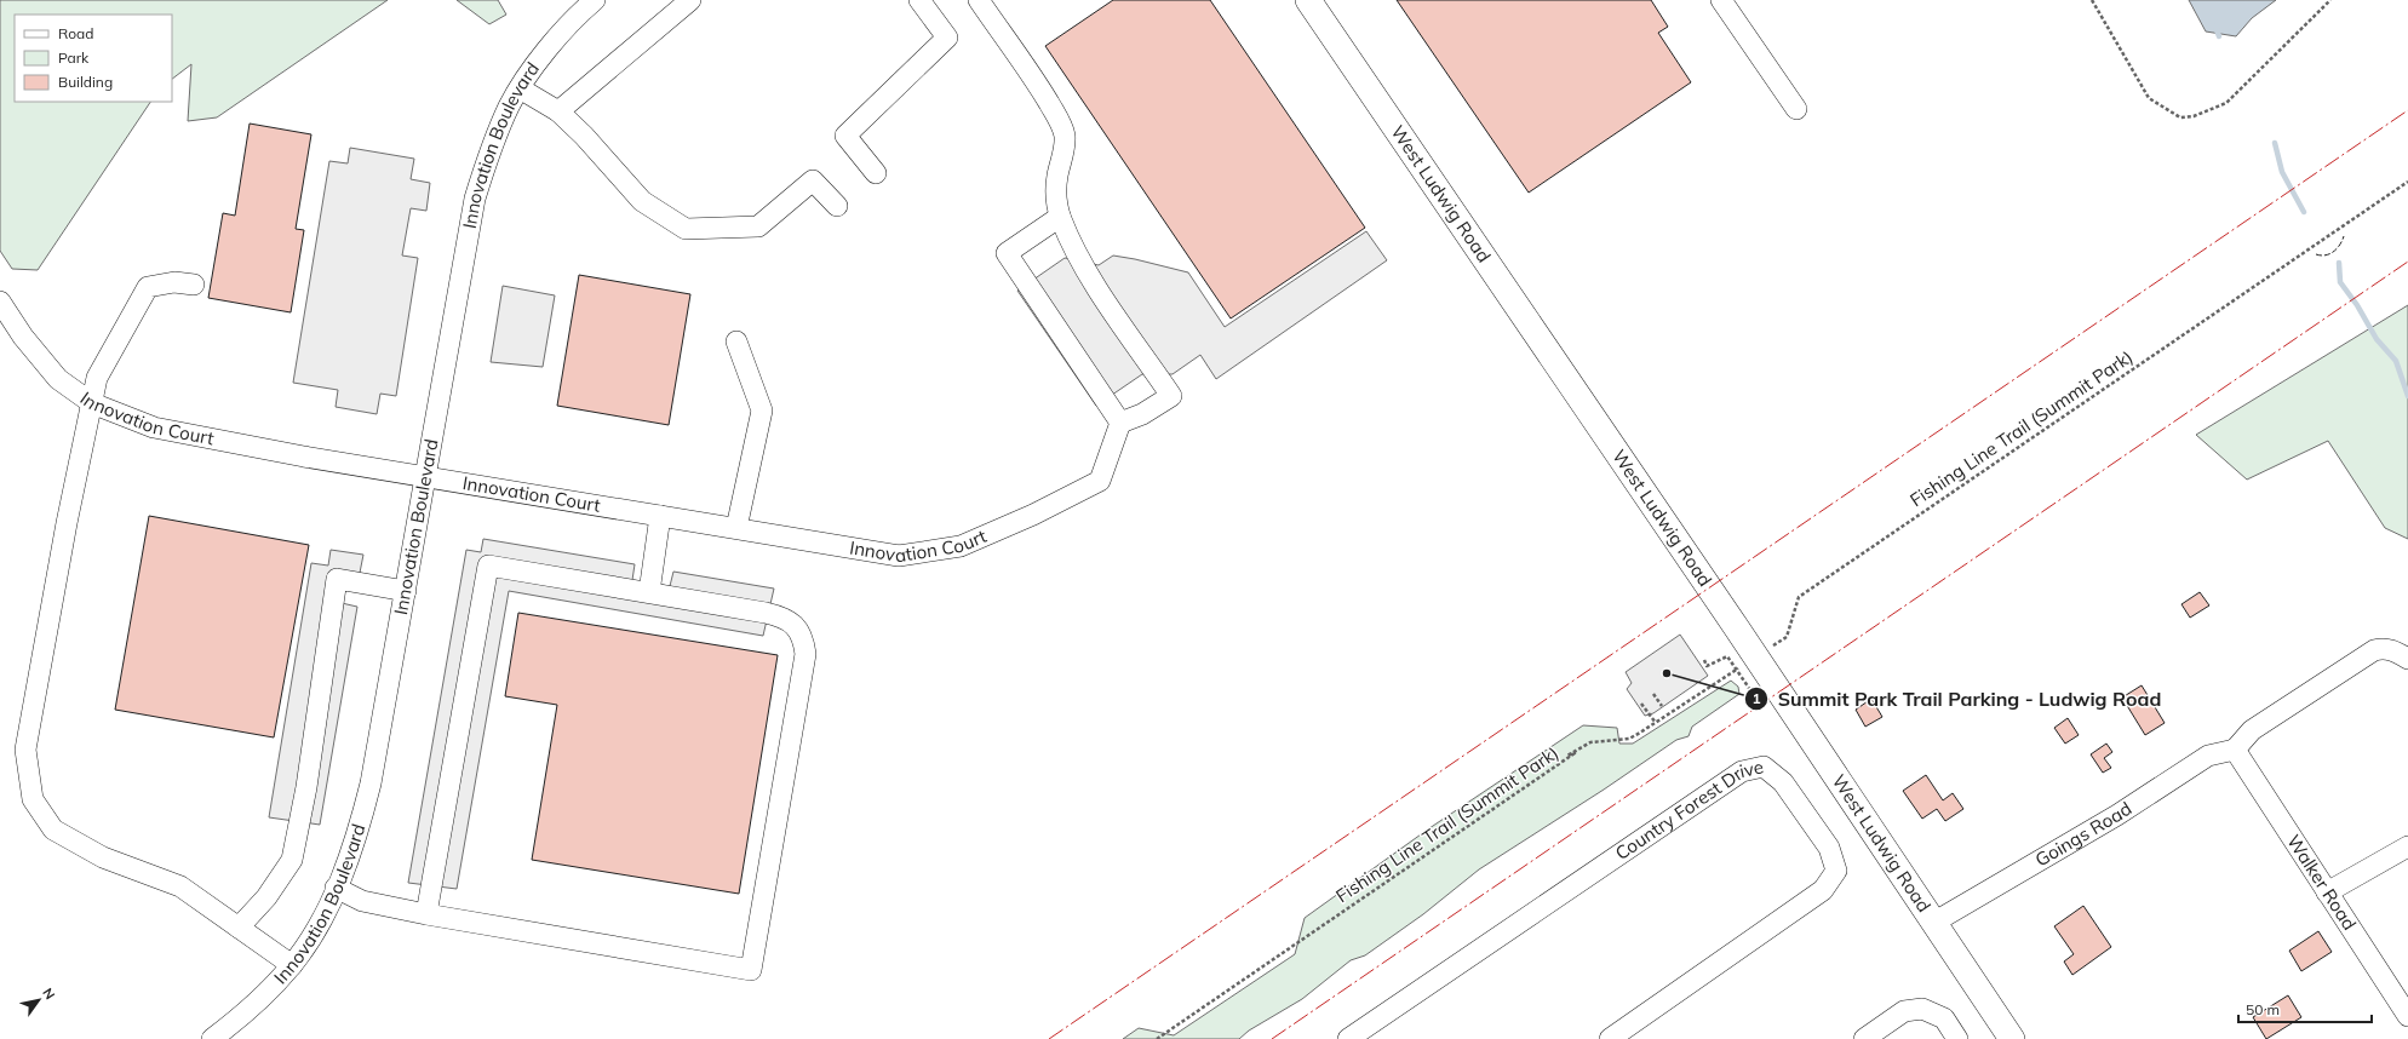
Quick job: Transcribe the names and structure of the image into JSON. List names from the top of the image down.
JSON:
{
  "streets": {
    "main road": ["West Ludwig Road"],
    "street": [
      "Innovation Boulevard",
      "Innovation Court",
      "Country Forest Drive",
      "Goings Road",
      "Walker Road"
    ],
    "path": ["Fishing Line Trail (Summit Park)"]
  },
  "crossings": [
    ["Innovation Boulevard", "Innovation Court"],
    ["West Ludwig Road", "Goings Road"],
    ["Goings Road", "Walker Road"]
  ],
  "places": ["Summit Park Trail Parking - Ludwig Road"],
  "legend": ["Road", "Park", "Building"],
  "scale_bar": "50 m",
  "north": "top right"
}
